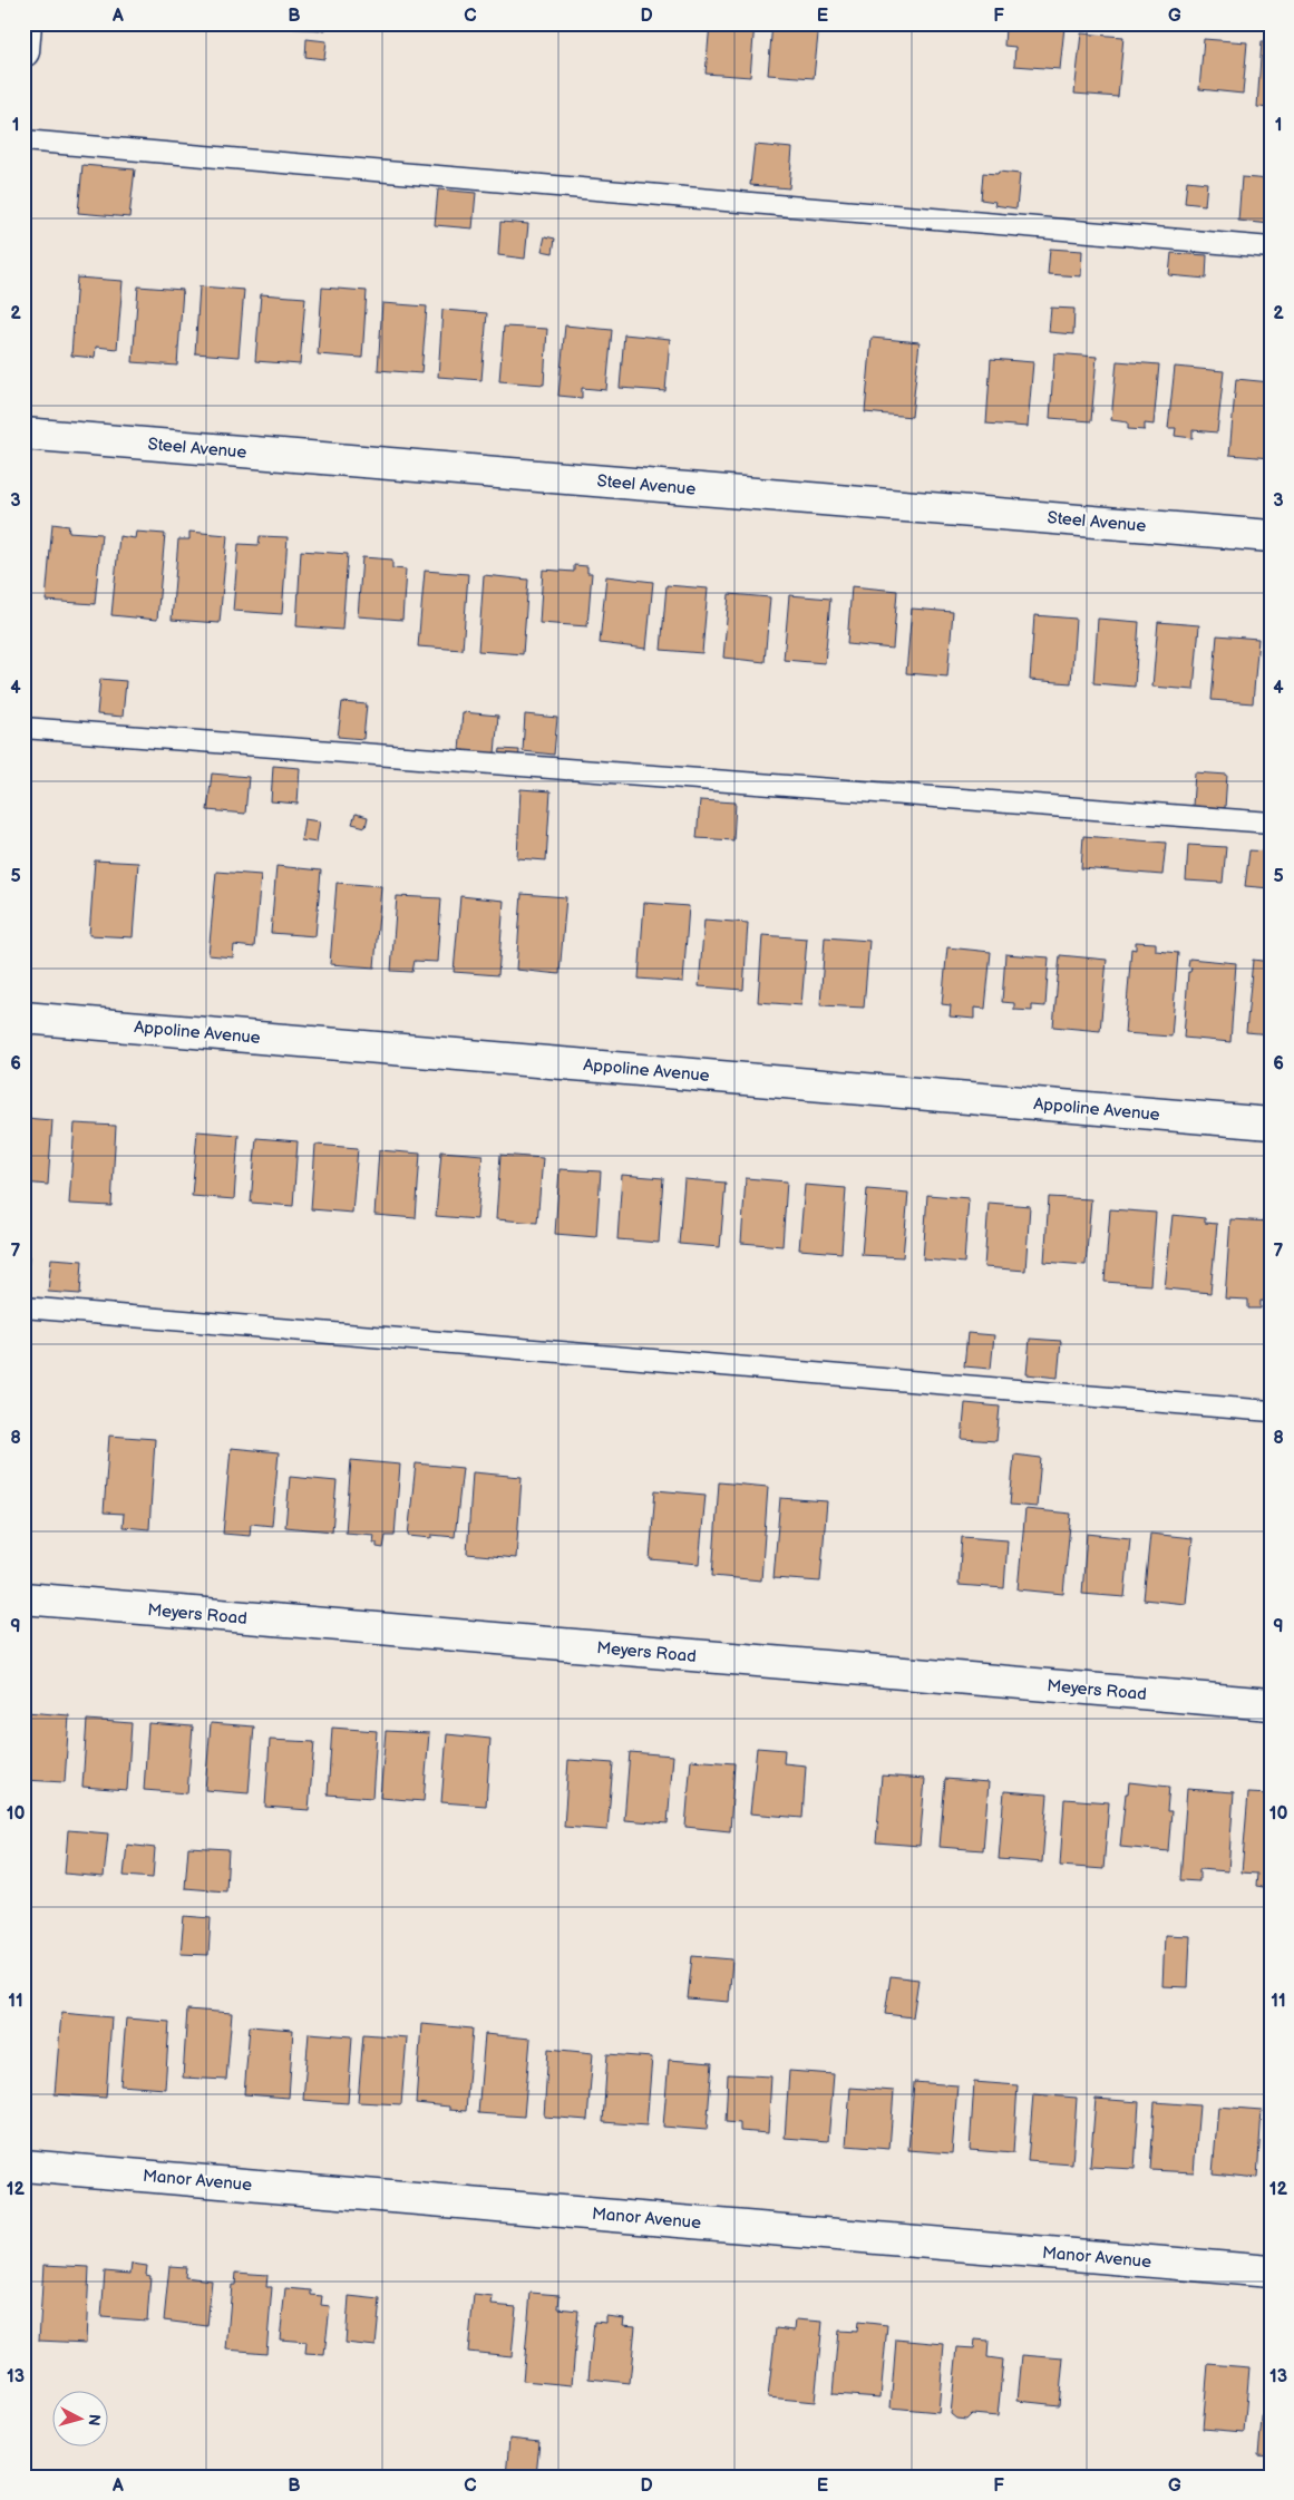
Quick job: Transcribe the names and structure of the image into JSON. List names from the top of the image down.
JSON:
{
  "streets": {
    "street": [
      "Steel Avenue",
      "Appoline Avenue",
      "Meyers Road",
      "Manor Avenue"
    ]
  },
  "north": "right",
  "grid": {
    "columns": [
      "A",
      "B",
      "C",
      "D",
      "E",
      "F",
      "G"
    ],
    "rows": [
      "1",
      "2",
      "3",
      "4",
      "5",
      "6",
      "7",
      "8",
      "9",
      "10",
      "11",
      "12",
      "13"
    ]
  }
}
